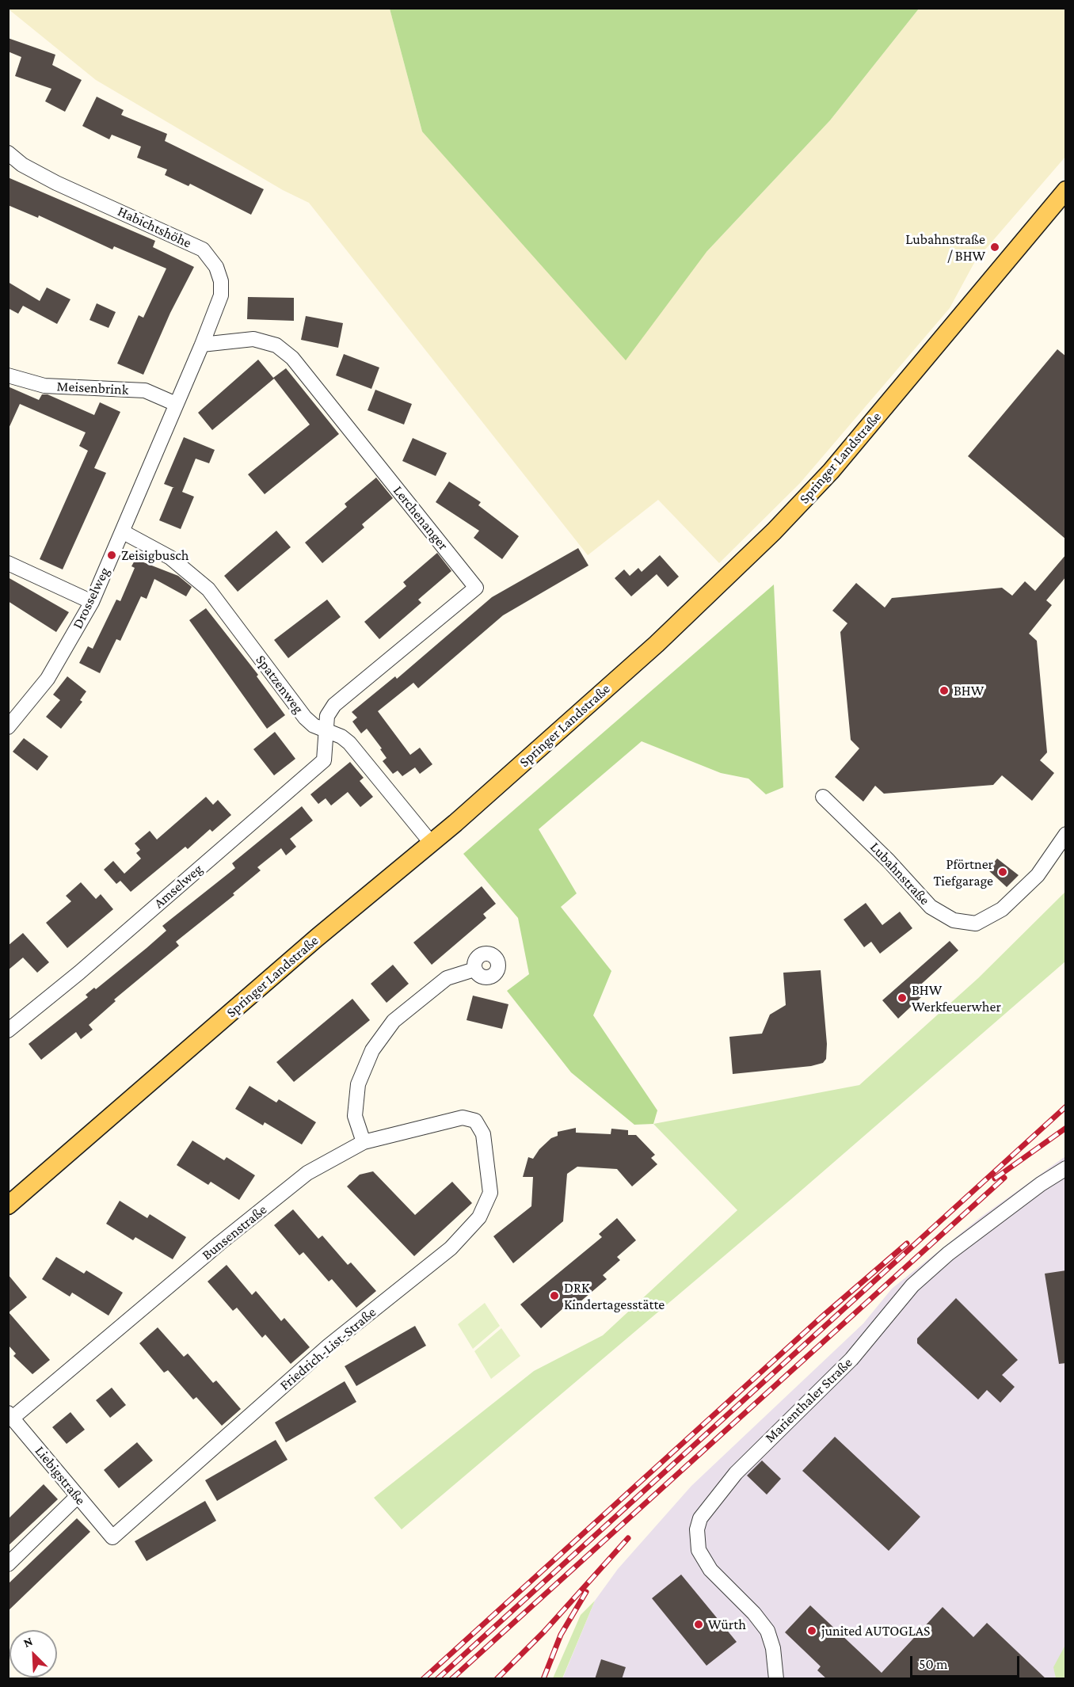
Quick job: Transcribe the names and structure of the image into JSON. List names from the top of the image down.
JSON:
{
  "streets": {
    "main road": ["Springer Landstraße"],
    "street": [
      "Habichtshöhe",
      "Meisenbrink",
      "Lerchenanger",
      "Drosselweg",
      "Spatzenweg",
      "Lubahnstraße",
      "Amselweg",
      "Bunsenstraße",
      "Friedrich-List-Straße",
      "Marienthaler Straße",
      "Liebigstraße"
    ]
  },
  "crossings": [
    ["Habichtshöhe", "Meisenbrink"],
    ["Habichtshöhe", "Lerchenanger"],
    ["Habichtshöhe", "Drosselweg"],
    ["Meisenbrink", "Drosselweg"],
    ["Springer Landstraße", "Spatzenweg"],
    ["Lerchenanger", "Spatzenweg"],
    ["Lerchenanger", "Amselweg"],
    ["Drosselweg", "Spatzenweg"],
    ["Spatzenweg", "Amselweg"],
    ["Bunsenstraße", "Friedrich-List-Straße"],
    ["Bunsenstraße", "Liebigstraße"],
    ["Friedrich-List-Straße", "Liebigstraße"]
  ],
  "places": [
    "Lubahnstraße / BHW",
    "Zeisigbusch",
    "BHW",
    "Pförtner Tiefgarage",
    "BHW Werkfeuerwher",
    "DRK Kindertagesstätte",
    "Würth",
    "junited AUTOGLAS"
  ],
  "scale_bar": "50 m",
  "north": "top left"
}
